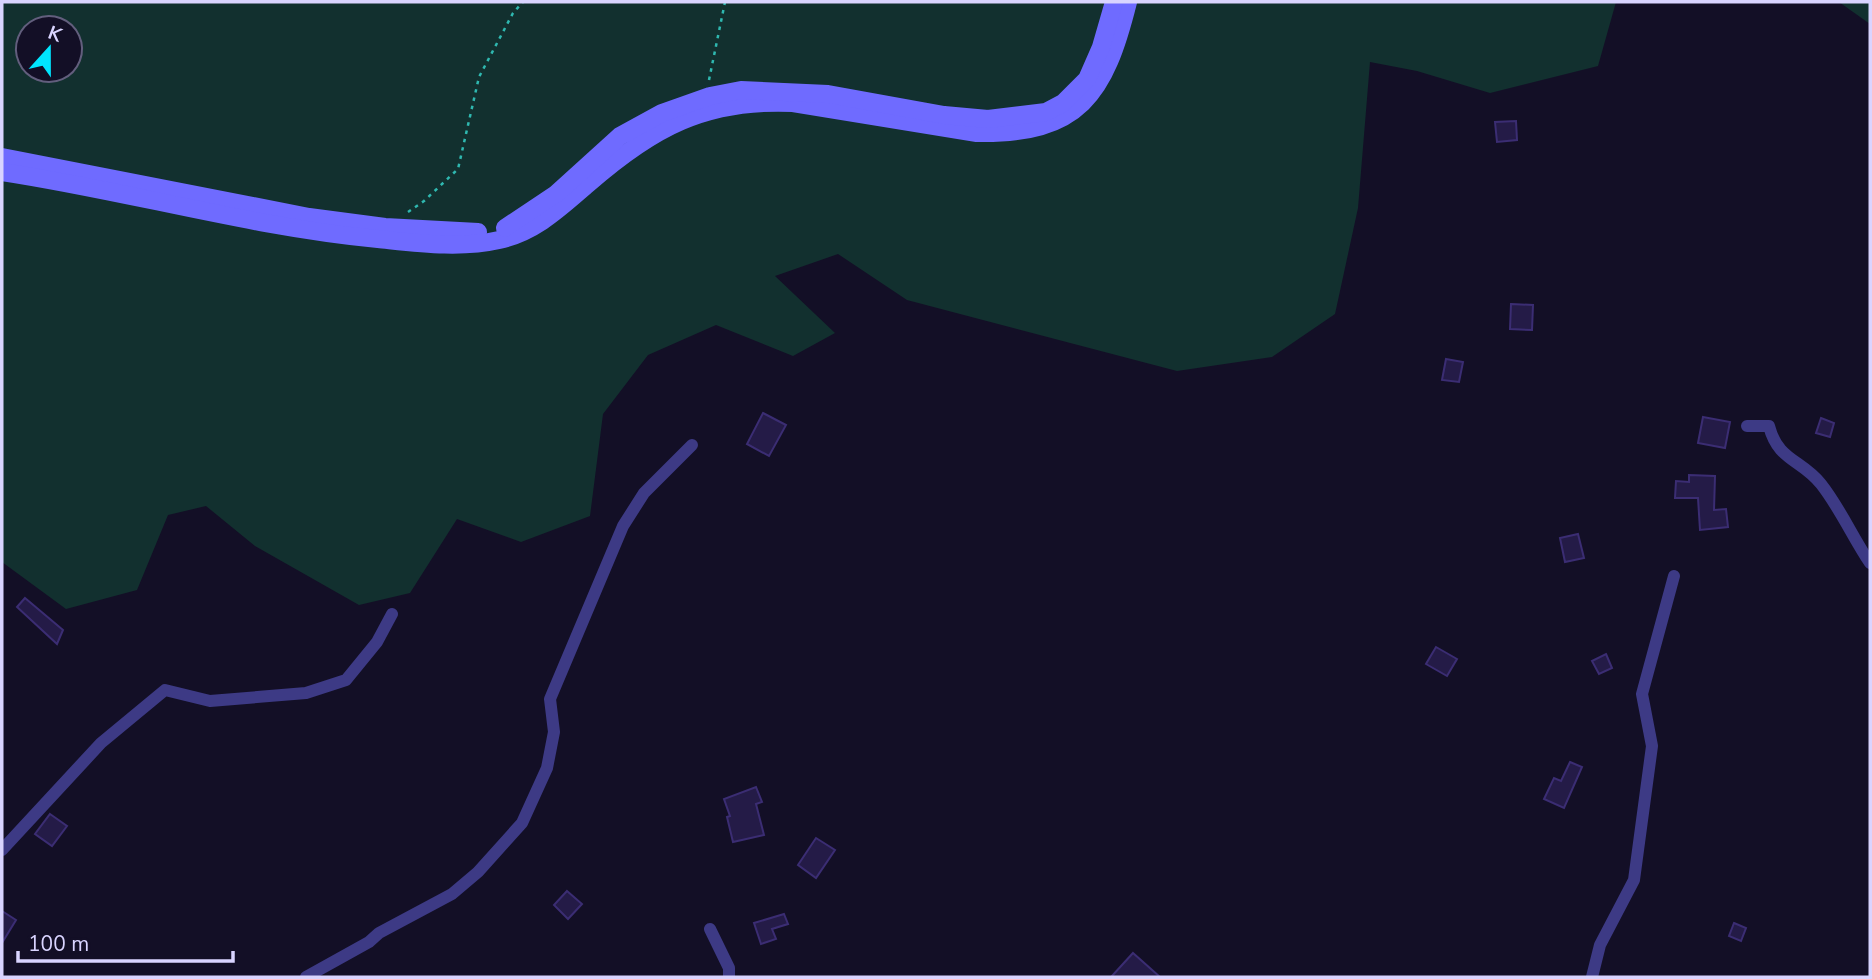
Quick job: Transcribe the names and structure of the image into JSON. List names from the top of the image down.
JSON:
{
  "scale_bar": "100 m",
  "north": "top"
}
